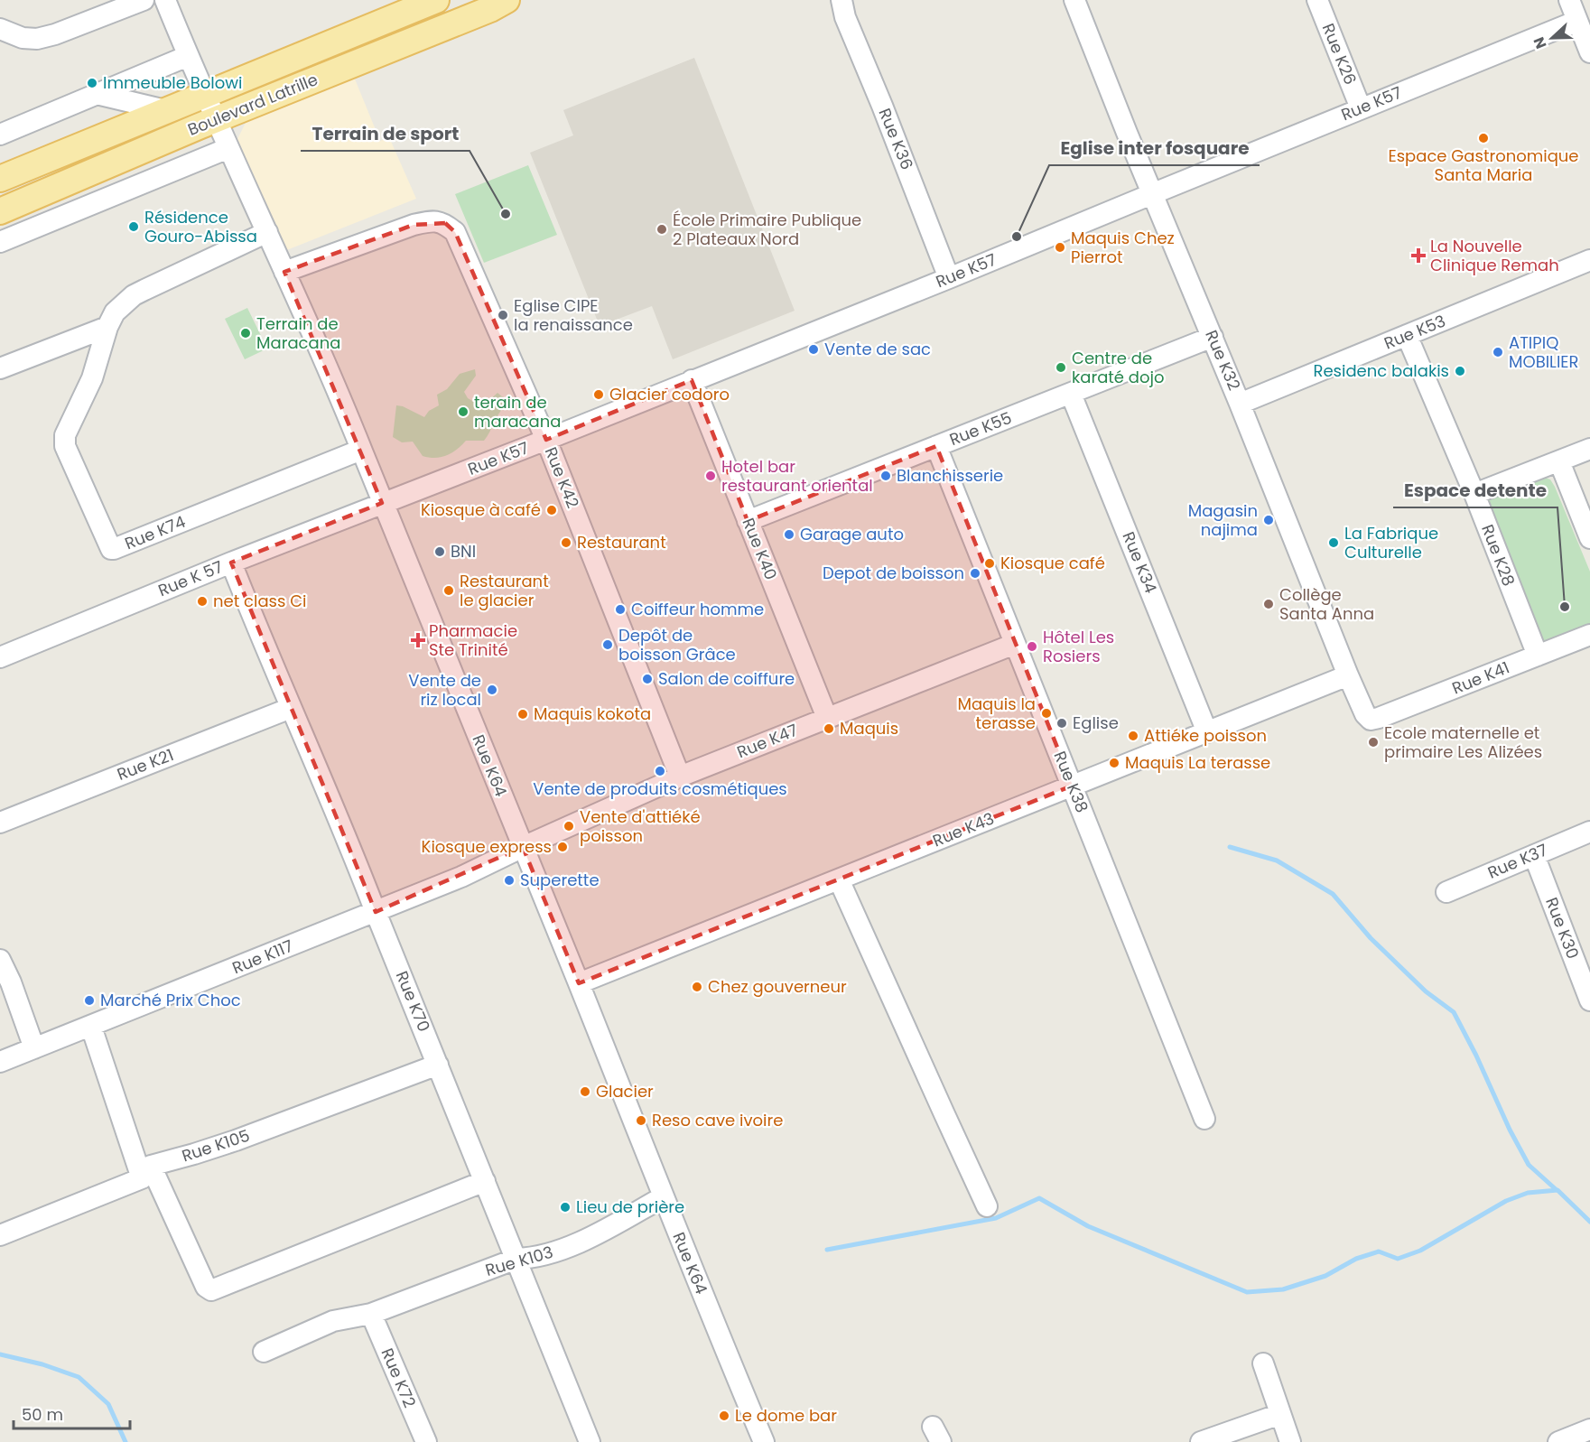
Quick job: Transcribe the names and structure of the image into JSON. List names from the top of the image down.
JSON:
{
  "streets": {
    "main road": ["Boulevard Latrille"],
    "street": [
      "Rue K26",
      "Rue K57",
      "Rue K36",
      "Rue K53",
      "Rue K32",
      "Rue K55",
      "Rue K42",
      "Rue K74",
      "Rue K40",
      "Rue K28",
      "Rue K34",
      "Rue K 57",
      "Rue K41",
      "Rue K47",
      "Rue K21",
      "Rue K64",
      "Rue K38",
      "Rue K43",
      "Rue K37",
      "Rue K30",
      "Rue K117",
      "Rue K70",
      "Rue K105",
      "Rue K103",
      "Rue K72"
    ]
  },
  "crossings": [
    ["Rue K26", "Rue K57"],
    ["Rue K57", "Rue K36"],
    ["Rue K57", "Rue K32"],
    ["Rue K57", "Rue K42"],
    ["Rue K57", "Rue K40"],
    ["Rue K57", "Rue K 57"],
    ["Rue K57", "Rue K64"],
    ["Boulevard Latrille", "Rue K64"],
    ["Rue K53", "Rue K32"],
    ["Rue K53", "Rue K28"],
    ["Rue K32", "Rue K55"],
    ["Rue K32", "Rue K41"],
    ["Rue K32", "Rue K43"],
    ["Rue K55", "Rue K40"],
    ["Rue K55", "Rue K34"],
    ["Rue K55", "Rue K38"],
    ["Rue K42", "Rue K47"],
    ["Rue K42", "Rue K64"],
    ["Rue K74", "Rue K64"],
    ["Rue K40", "Rue K47"],
    ["Rue K28", "Rue K41"],
    ["Rue K34", "Rue K43"],
    ["Rue K 57", "Rue K64"],
    ["Rue K 57", "Rue K70"],
    ["Rue K47", "Rue K64"],
    ["Rue K47", "Rue K38"],
    ["Rue K47", "Rue K117"],
    ["Rue K21", "Rue K70"],
    ["Rue K64", "Rue K43"],
    ["Rue K64", "Rue K117"],
    ["Rue K64", "Rue K103"],
    ["Rue K38", "Rue K43"],
    ["Rue K37", "Rue K30"],
    ["Rue K117", "Rue K70"],
    ["Rue K70", "Rue K105"],
    ["Rue K70", "Rue K103"],
    ["Rue K103", "Rue K72"]
  ],
  "places": {
    "other": [
      "Immeuble Bolowi",
      "Espace Gastronomique Santa Maria",
      "Terrain de sport",
      "Résidence Gouro-Abissa",
      "École Primaire Publique 2 Plateaux Nord",
      "Eglise inter fosquare",
      "Maquis Chez Pierrot",
      "Eglise CIPE la renaissance",
      "Terrain de Maracana",
      "Vente de sac",
      "ATIPIQ MOBILIER",
      "Centre de karaté dojo",
      "Residenc balakis",
      "Glacier codoro",
      "terain de maracana",
      "Hotel bar restaurant oriental",
      "Blanchisserie",
      "Kiosque à café",
      "Magasin najima",
      "Garage auto",
      "Restaurant",
      "La Fabrique Culturelle",
      "BNI",
      "Kiosque café",
      "Depot de boisson",
      "Restaurant le glacier",
      "net class Ci",
      "Collège Santa Anna",
      "Espace detente",
      "Coiffeur homme",
      "Depôt de boisson Grâce",
      "Hôtel Les Rosiers",
      "Salon de coiffure",
      "Vente de riz local",
      "Maquis la terasse",
      "Maquis kokota",
      "Eglise",
      "Maquis",
      "Attiéke poisson",
      "Ecole maternelle et primaire Les Alizées",
      "Maquis La terasse",
      "Vente de produits cosmétiques",
      "Vente d'attiéké poisson",
      "Kiosque express",
      "Superette",
      "Chez gouverneur",
      "Marché Prix Choc",
      "Glacier",
      "Reso cave ivoire",
      "Lieu de prière",
      "Le dome bar"
    ],
    "health": ["La Nouvelle Clinique Remah", "Pharmacie Ste Trinité"]
  },
  "scale_bar": "50 m",
  "north": "left"
}
